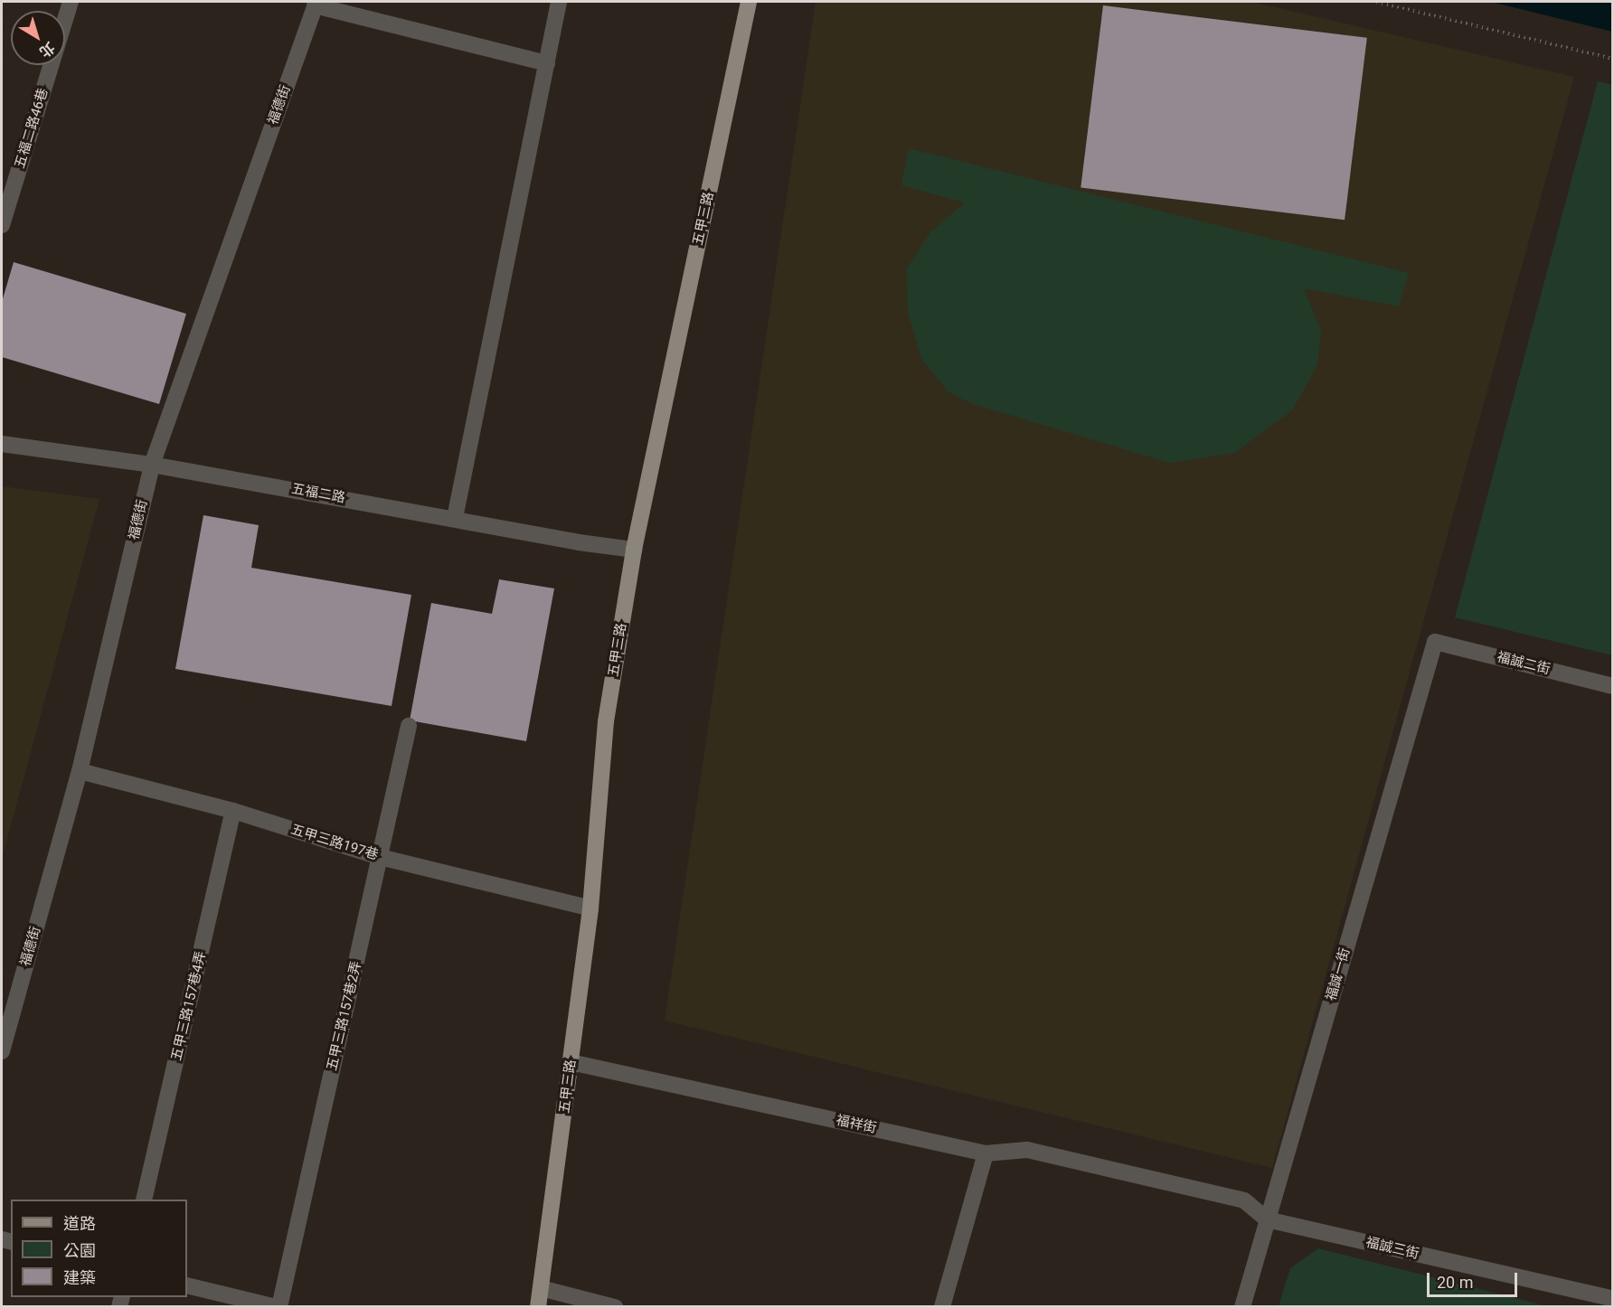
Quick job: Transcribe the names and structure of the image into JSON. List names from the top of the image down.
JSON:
{
  "streets": {
    "main road": ["五甲三路"],
    "street": [
      "福德街",
      "五福二路46巷",
      "五福二路",
      "福誠二街",
      "五甲三路197巷",
      "福誠一街",
      "五甲三路157巷4弄",
      "五甲三路157巷2弄",
      "福祥街",
      "福誠三街"
    ]
  },
  "crossings": [
    ["福德街", "五福二路"],
    ["福德街", "五甲三路197巷"],
    ["五甲三路", "五福二路"],
    ["五甲三路", "五甲三路197巷"],
    ["五甲三路", "福祥街"],
    ["福誠二街", "福誠一街"],
    ["五甲三路197巷", "五甲三路157巷4弄"],
    ["五甲三路197巷", "五甲三路157巷2弄"],
    ["福誠一街", "福祥街"],
    ["福誠一街", "福誠三街"],
    ["福祥街", "福誠三街"]
  ],
  "legend": ["道路", "公園", "建築"],
  "scale_bar": "20 m",
  "north": "bottom right"
}
